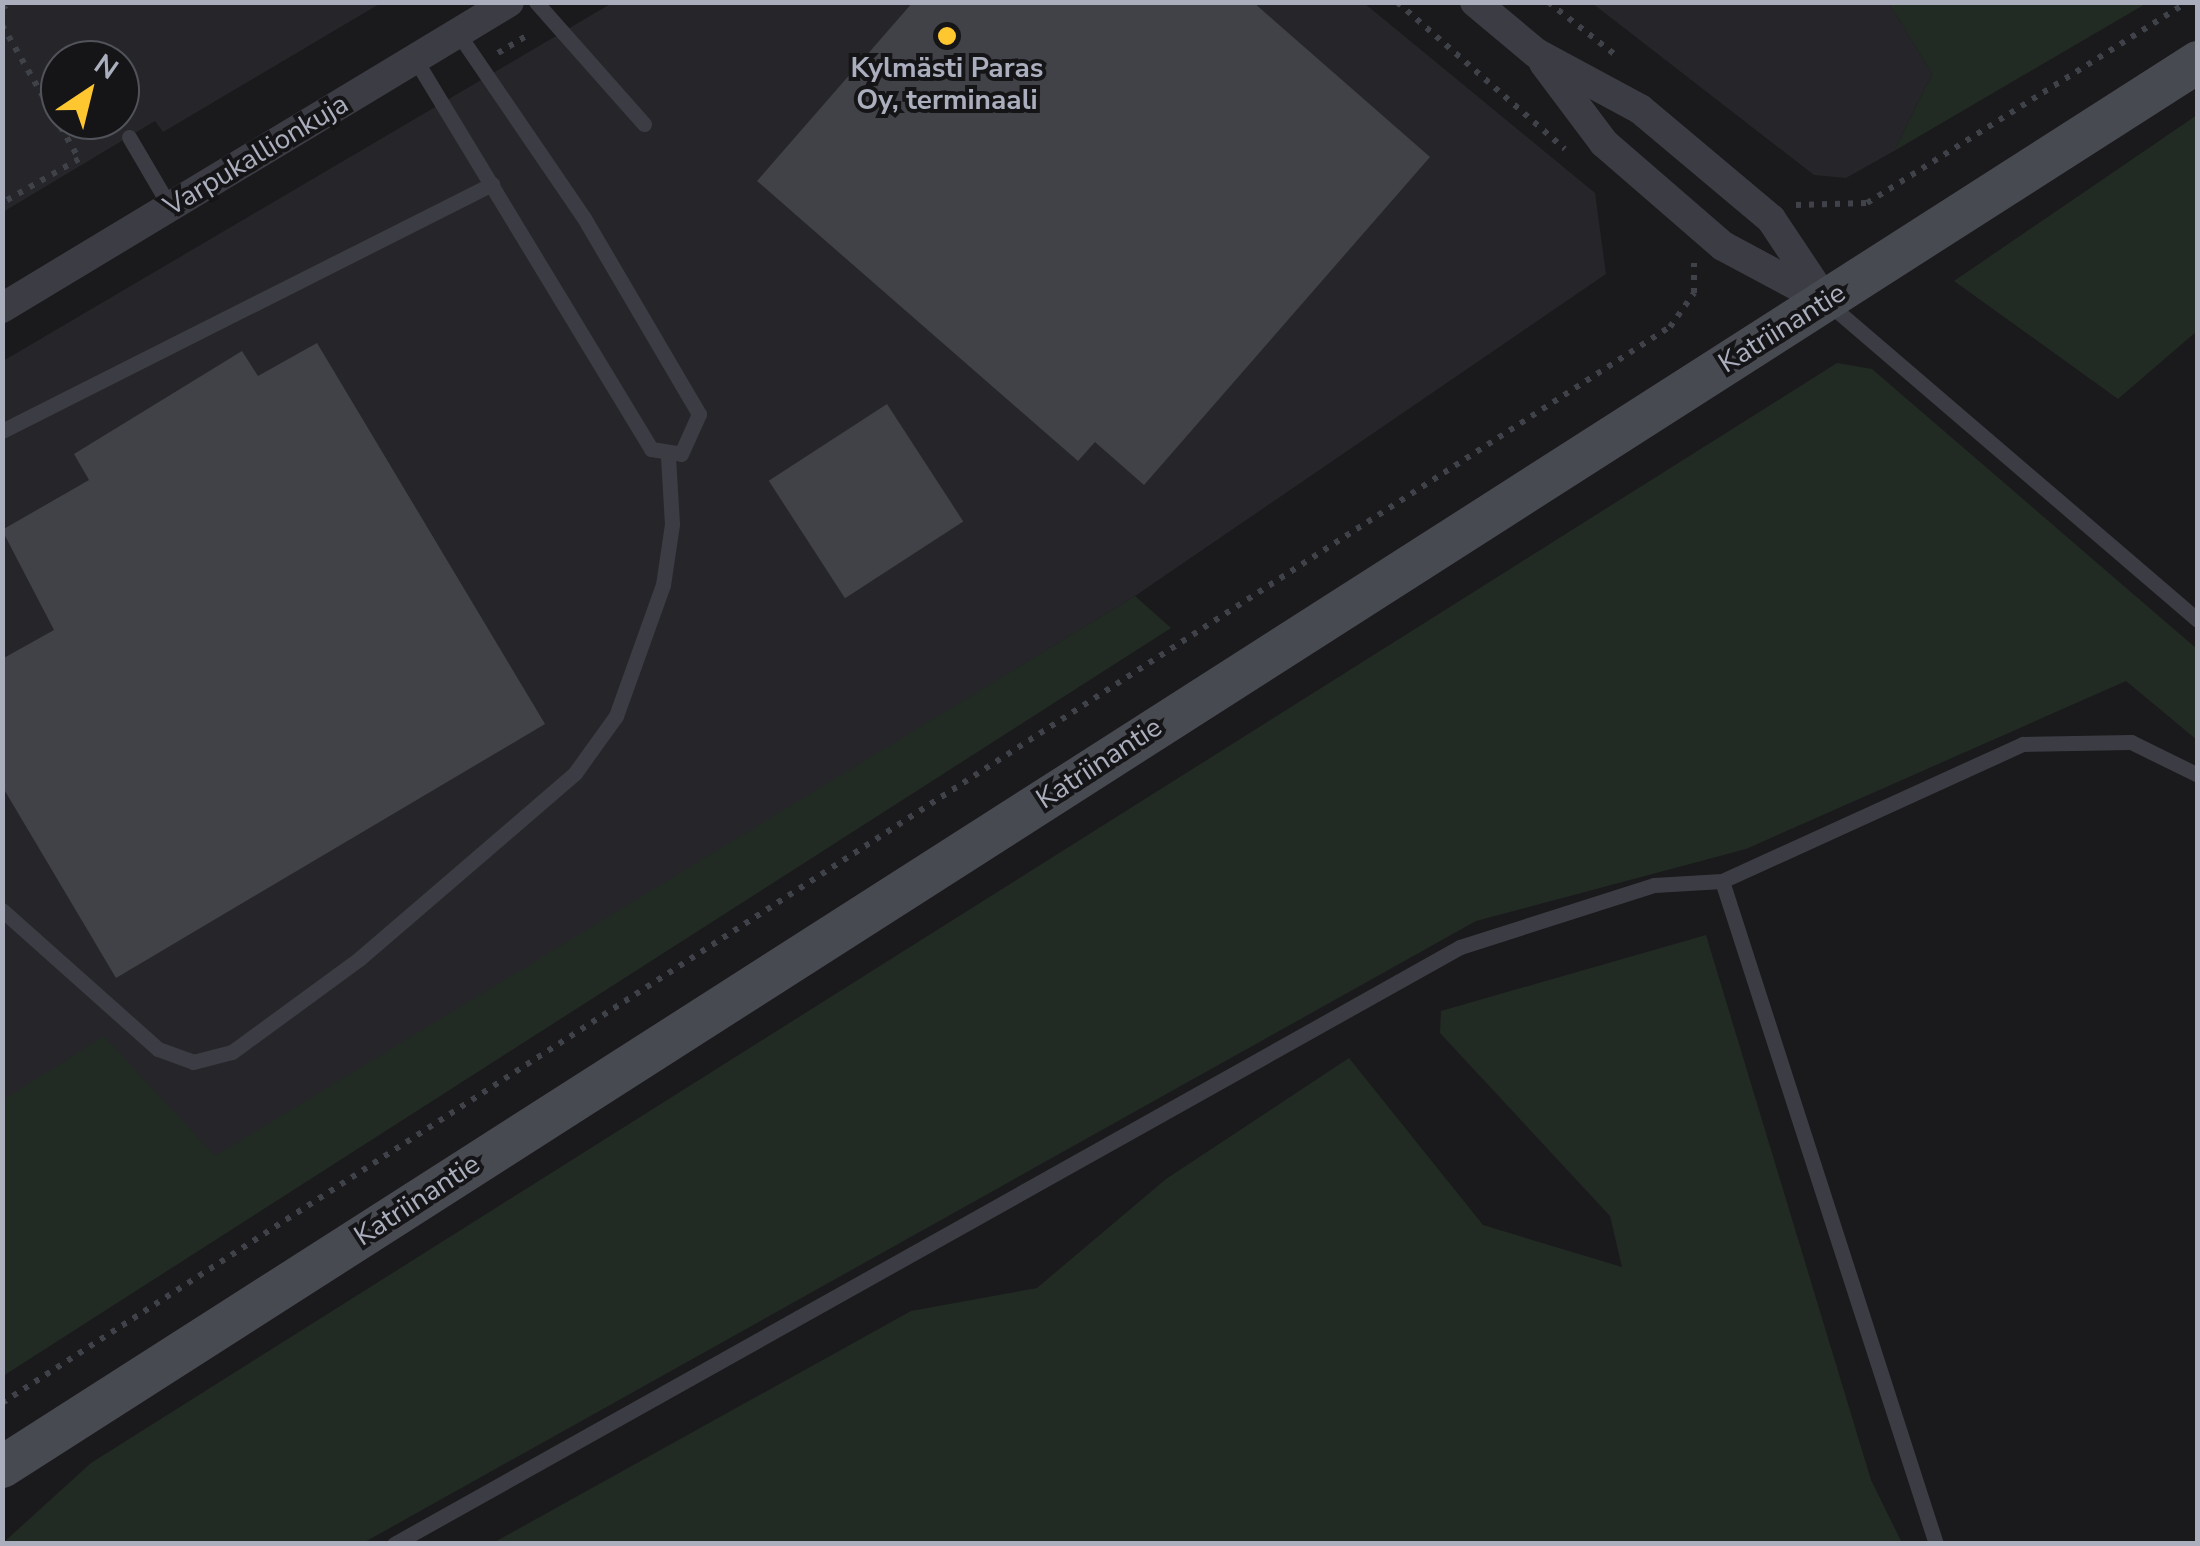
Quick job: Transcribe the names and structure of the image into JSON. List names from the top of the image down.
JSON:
{
  "streets": {
    "main road": ["Katriinantie"],
    "street": ["Varpukallionkuja"]
  },
  "places": ["Kylmästi Paras Oy, terminaali"],
  "north": "top right"
}
